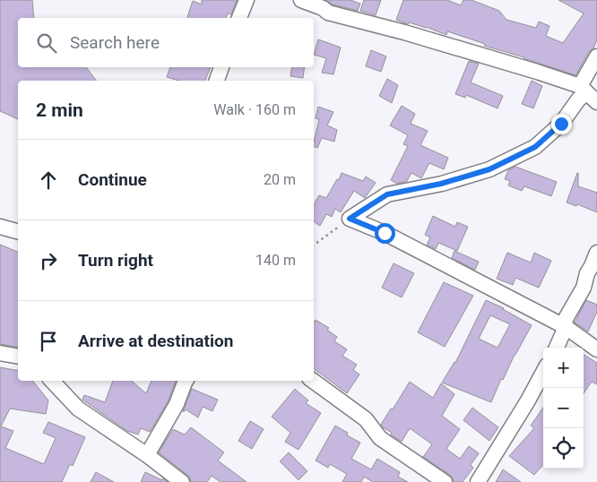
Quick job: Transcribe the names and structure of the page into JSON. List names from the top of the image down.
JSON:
{
  "page": {
    "search": "Search here",
    "heading": ["2 min", "Walk · 160 m"],
    "list": [
      ["Continue", "20 m"],
      ["Turn right", "140 m"],
      "Arrive at destination"
    ],
    "map_buttons": ["+", "−"]
  }
}
